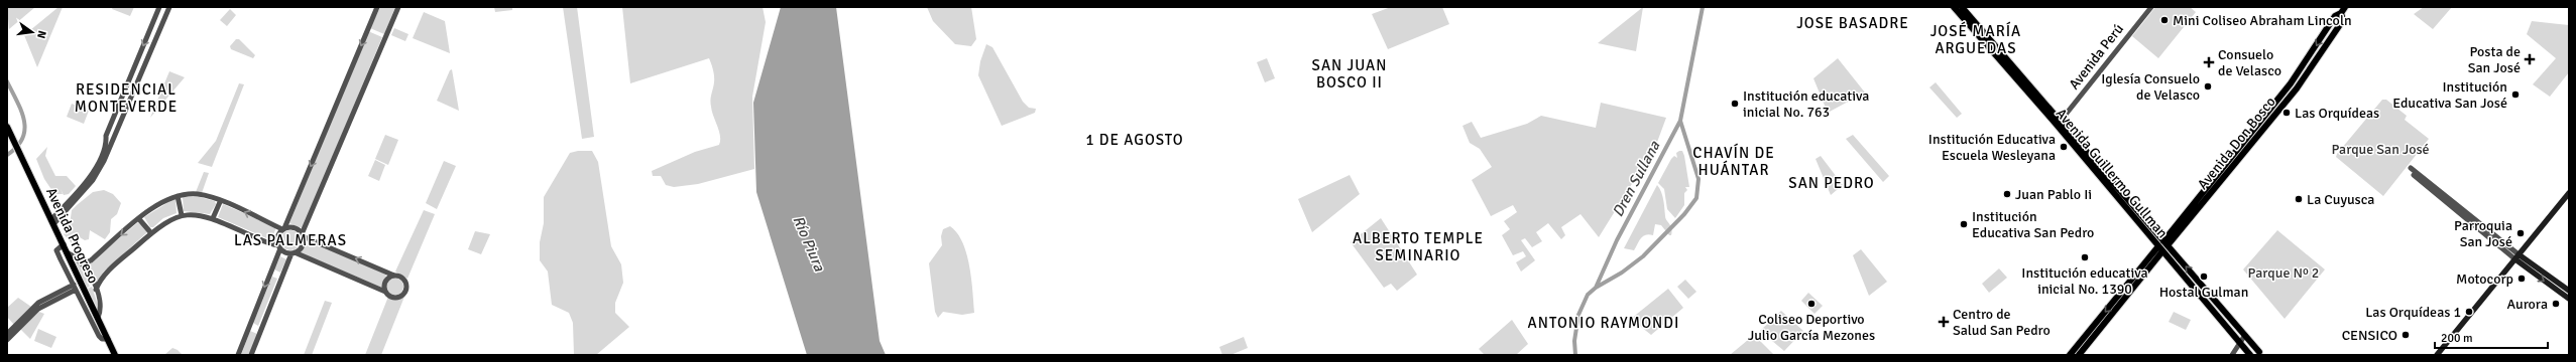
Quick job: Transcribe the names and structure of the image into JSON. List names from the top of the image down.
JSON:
{
  "streets": {
    "main road": ["Avenida Don Bosco", "Avenida Guillermo Gullman", "Avenida Progreso"],
    "street": ["Avenida Perú"]
  },
  "crossings": [
    ["Avenida Perú", "Avenida Guillermo Gullman"],
    ["Avenida Don Bosco", "Avenida Guillermo Gullman"]
  ],
  "districts": [
    "JOSE BASADRE",
    "JOSÉ MARÍA ARGUEDAS",
    "SAN JUAN BOSCO II",
    "RESIDENCIAL MONTEVERDE",
    "1 DE AGOSTO",
    "CHAVÍN DE HUÁNTAR",
    "SAN PEDRO",
    "ALBERTO TEMPLE SEMINARIO",
    "LAS PALMERAS",
    "ANTONIO RAYMONDI"
  ],
  "water": ["Dren Sullana", "Río Piura"],
  "parks": ["Parque San José", "Parque Nº 2"],
  "places": {
    "other": [
      "Mini Coliseo Abraham Lincoln",
      "Iglesía Consuelo de Velasco",
      "Institución Educativa San José",
      "Institución educativa inicial No. 763",
      "Las Orquídeas",
      "Institución Educativa Escuela Wesleyana",
      "Juan Pablo Ii",
      "La Cuyusca",
      "Institución Educativa San Pedro",
      "Parroquia San José",
      "Institución educativa inicial No. 1390",
      "Hostal Gulman",
      "Motocorp",
      "Coliseo Deportivo Julio García Mezones",
      "Aurora",
      "Las Orquídeas 1",
      "CENSICO"
    ],
    "health": ["Posta de San José", "Consuelo de Velasco", "Centro de Salud San Pedro"]
  },
  "scale_bar": "200 m",
  "north": "right"
}
